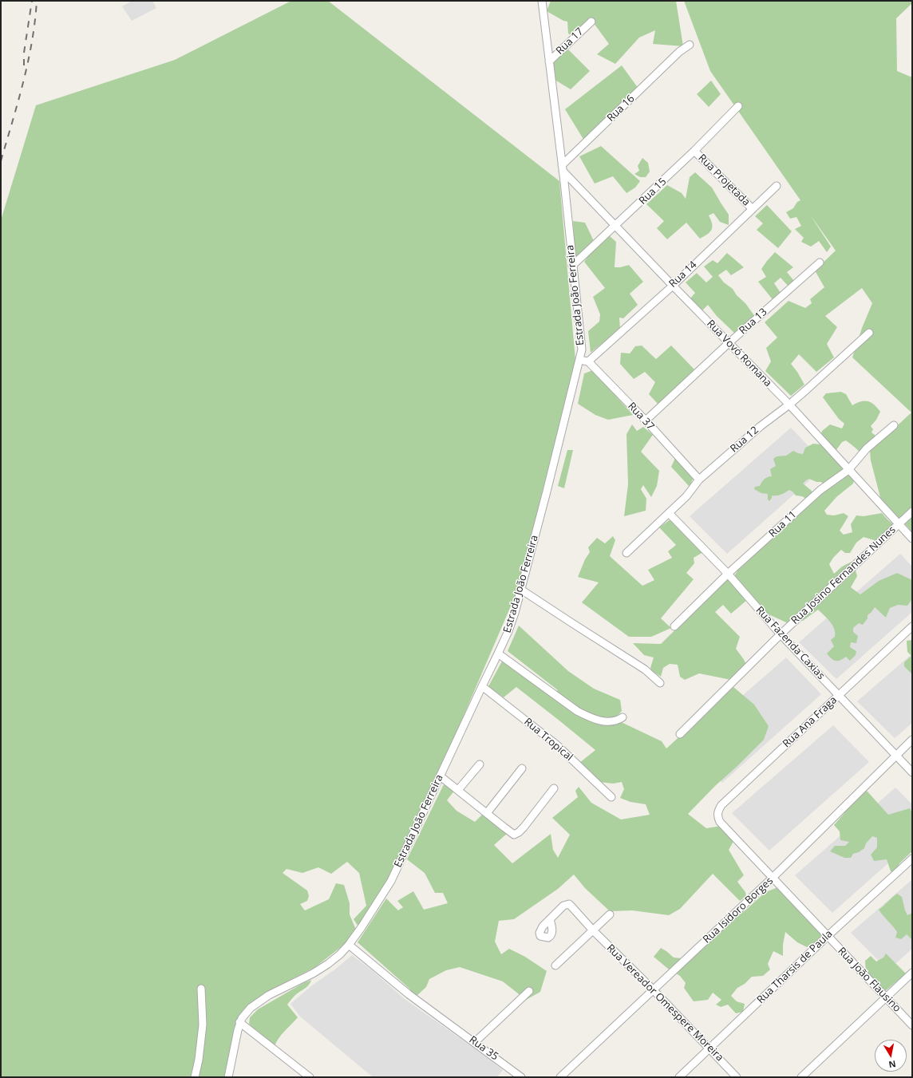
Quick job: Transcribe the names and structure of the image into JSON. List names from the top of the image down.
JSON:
{
  "streets": {
    "street": [
      "Rua 17",
      "Rua 16",
      "Rua Projetada",
      "Rua 15",
      "Rua 14",
      "Estrada João Ferreira",
      "Rua 13",
      "Rua Vovó Romana",
      "Rua 37",
      "Rua 12",
      "Rua 11",
      "Rua Josino Fernandes Nunes",
      "Rua Fazenda Caxias",
      "Rua Ana Fraga",
      "Rua Tropical",
      "Rua Isidoro Borges",
      "Rua Tharsis de Paula",
      "Rua João Flausino",
      "Rua Vereador Omespere Moreira",
      "Rua 35"
    ]
  },
  "crossings": [
    ["Rua 17", "Estrada João Ferreira"],
    ["Rua 16", "Estrada João Ferreira"],
    ["Rua 16", "Rua Vovó Romana"],
    ["Rua Projetada", "Rua 15"],
    ["Rua Projetada", "Rua 14"],
    ["Rua 15", "Estrada João Ferreira"],
    ["Rua 15", "Rua Vovó Romana"],
    ["Rua 14", "Rua Vovó Romana"],
    ["Rua 14", "Rua 37"],
    ["Estrada João Ferreira", "Rua Vovó Romana"],
    ["Estrada João Ferreira", "Rua Tropical"],
    ["Estrada João Ferreira", "Rua 35"],
    ["Rua 13", "Rua Vovó Romana"],
    ["Rua 13", "Rua 37"],
    ["Rua Vovó Romana", "Rua 12"],
    ["Rua Vovó Romana", "Rua 11"],
    ["Rua Vovó Romana", "Rua Josino Fernandes Nunes"],
    ["Rua 37", "Rua 12"],
    ["Rua 12", "Rua Fazenda Caxias"],
    ["Rua 11", "Rua Fazenda Caxias"],
    ["Rua Josino Fernandes Nunes", "Rua Fazenda Caxias"],
    ["Rua Fazenda Caxias", "Rua Ana Fraga"],
    ["Rua Fazenda Caxias", "Rua Isidoro Borges"],
    ["Rua Ana Fraga", "Rua João Flausino"],
    ["Rua Isidoro Borges", "Rua João Flausino"],
    ["Rua Isidoro Borges", "Rua Vereador Omespere Moreira"],
    ["Rua Tharsis de Paula", "Rua João Flausino"],
    ["Rua Tharsis de Paula", "Rua Vereador Omespere Moreira"]
  ],
  "north": "bottom"
}
